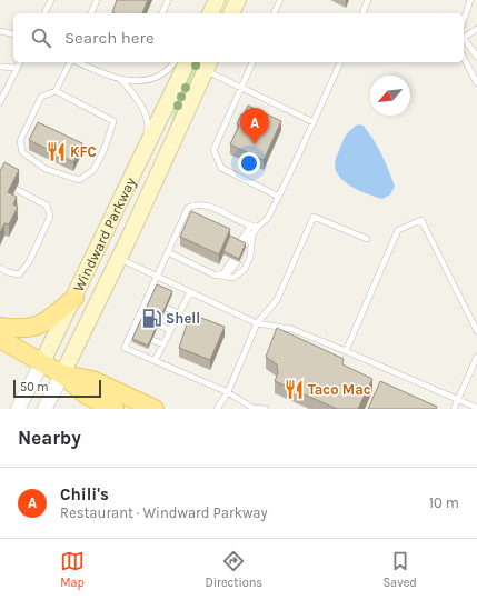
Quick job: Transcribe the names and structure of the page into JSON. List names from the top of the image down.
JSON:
{
  "streets": {
    "main road": ["Windward Parkway"]
  },
  "places": {
    "restaurant": ["KFC", "Taco Mac"],
    "fuel station": ["Shell"]
  },
  "scale_bar": "50 m",
  "north": "bottom left",
  "page": {
    "search": "Search here",
    "pins": "A",
    "scale": "50 m",
    "heading": "Nearby",
    "list": [
      {
        "mark": "A",
        "name": "Chili's",
        "note": "Restaurant · Windward Parkway",
        "value": "10 m"
      }
    ],
    "nav": ["Map", "Directions", "Saved"]
  }
}
